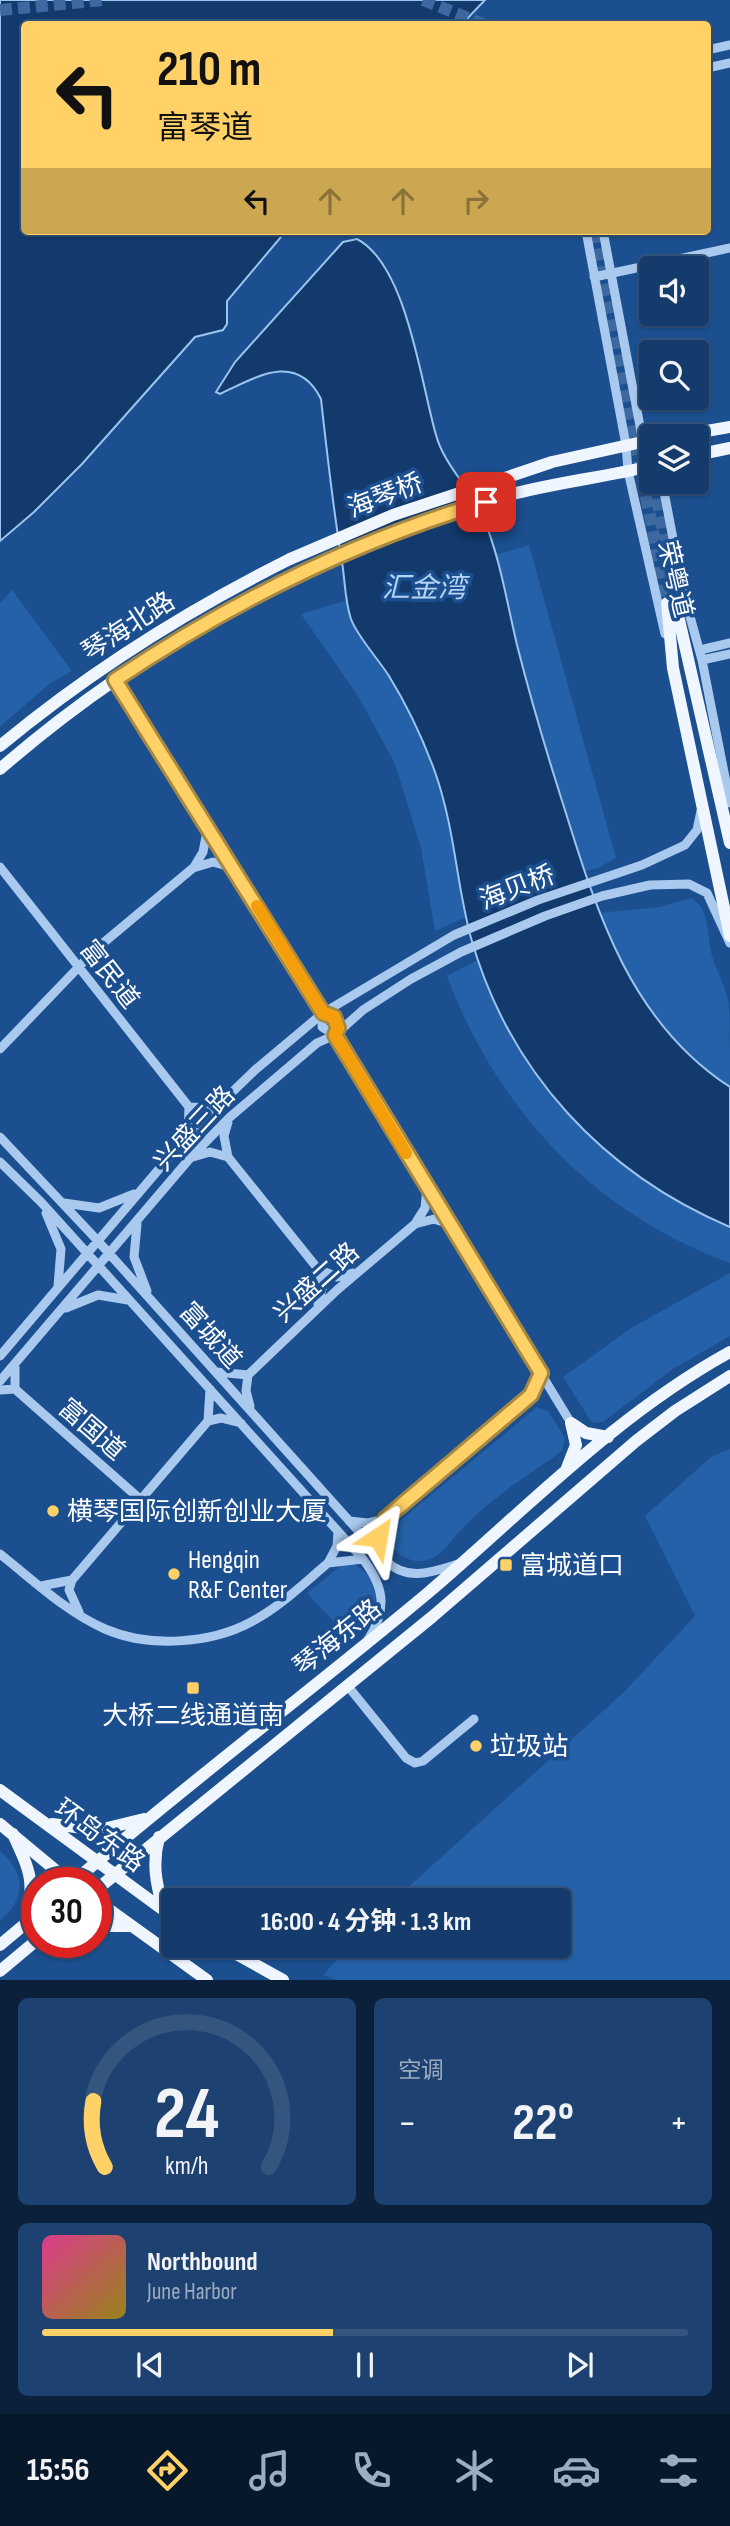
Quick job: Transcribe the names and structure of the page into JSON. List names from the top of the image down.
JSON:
{
  "streets": {
    "main road": [
      "海琴桥",
      "荣粤道",
      "琴海北路",
      "琴海东路",
      "环岛东路"
    ],
    "street": [
      "海贝桥",
      "富民道",
      "兴盛三路",
      "兴盛二路",
      "富城道",
      "富国道"
    ]
  },
  "crossings": [
    ["海琴桥", "荣粤道"],
    ["海琴桥", "琴海北路"],
    ["荣粤道", "海贝桥"],
    ["海贝桥", "兴盛三路"],
    ["兴盛三路", "兴盛二路"],
    ["兴盛三路", "富城道"],
    ["兴盛二路", "富城道"],
    ["富城道", "琴海东路"],
    ["琴海东路", "环岛东路"]
  ],
  "water": ["汇金湾"],
  "places": {
    "other": ["横琴国际创新创业大厦", "Hengqin R&F Center", "垃圾站"],
    "transit": ["富城道口", "大桥二线通道南"]
  },
  "page": {
    "turn": ["210 m", "富琴道"],
    "limit": "30",
    "trip": "16:00 · 4 分钟 · 1.3 km",
    "tile": "空调",
    "heat": ["−", "22°", "+"],
    "song": ["Northbound", "June Harbor"],
    "tabs": "15:56",
    "gauge": ["24", "km/h"]
  }
}
